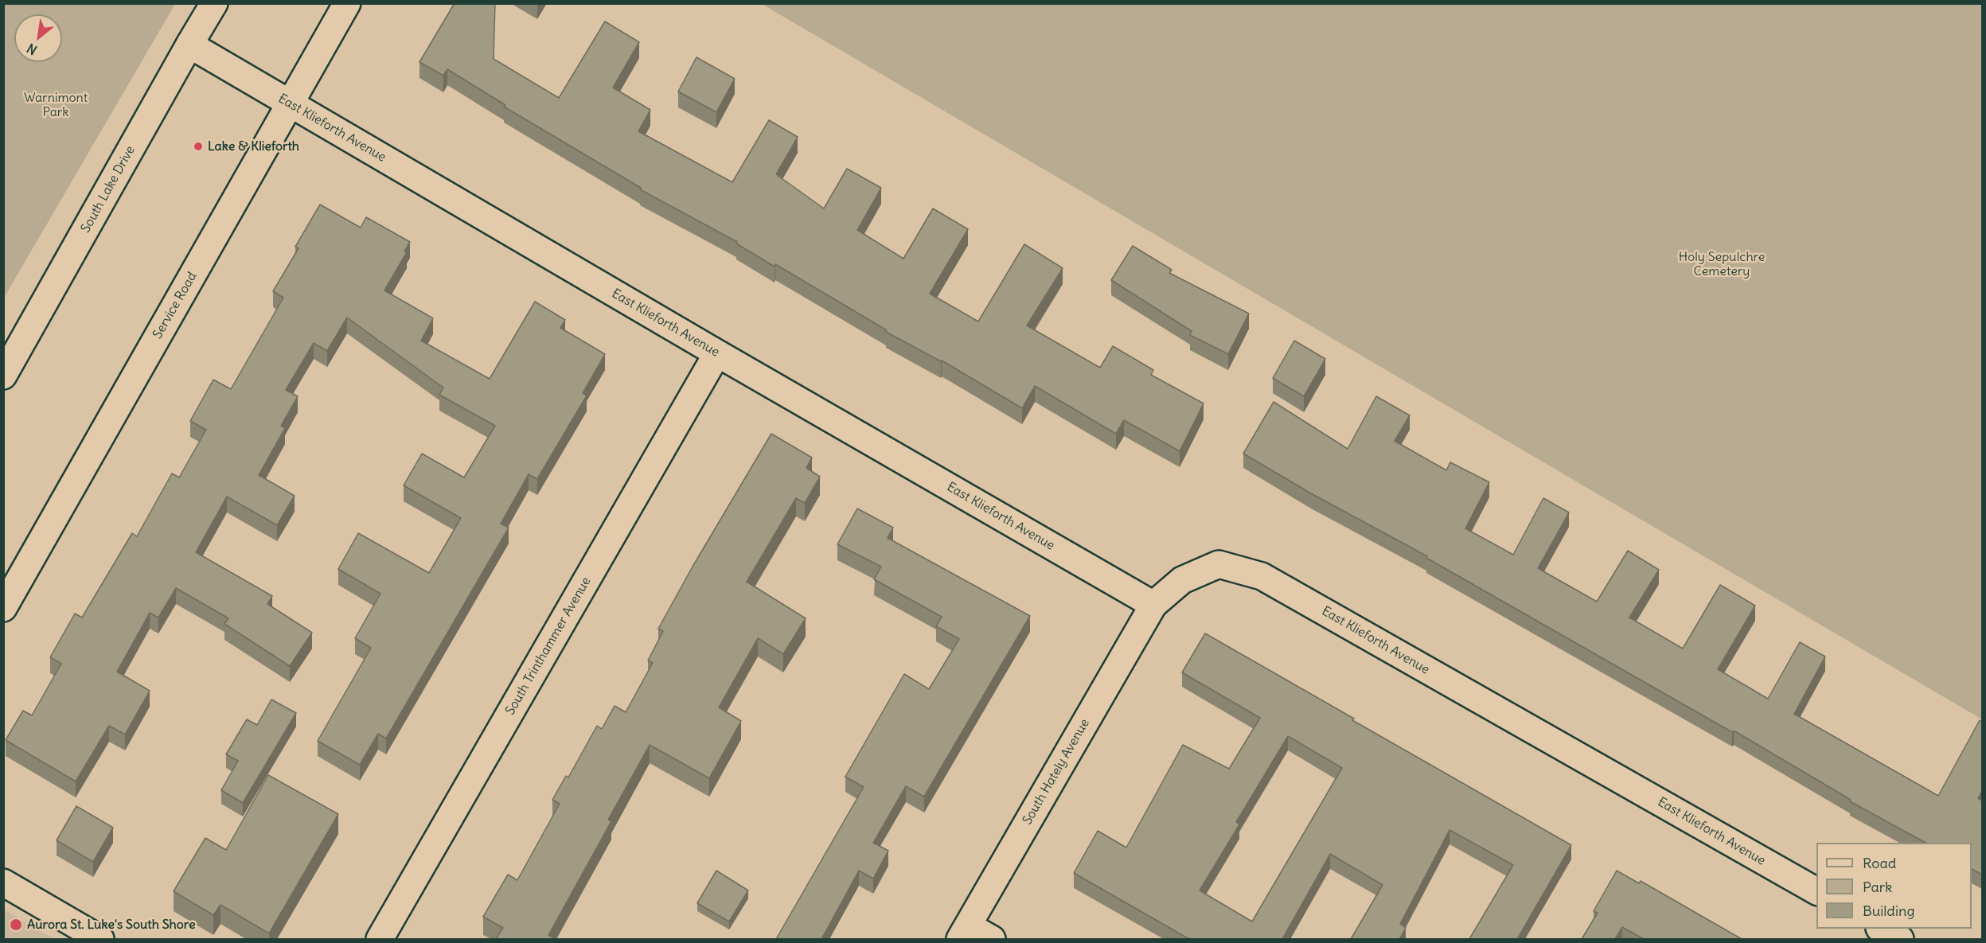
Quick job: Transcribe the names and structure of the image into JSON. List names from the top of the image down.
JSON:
{
  "streets": {
    "street": [
      "East Klieforth Avenue",
      "South Lake Drive",
      "Service Road",
      "South Trinthammer Avenue",
      "South Hately Avenue"
    ]
  },
  "crossings": [
    ["East Klieforth Avenue", "South Lake Drive"],
    ["East Klieforth Avenue", "Service Road"],
    ["East Klieforth Avenue", "South Trinthammer Avenue"],
    ["East Klieforth Avenue", "South Hately Avenue"]
  ],
  "parks": ["Warnimont Park", "Holy Sepulchre Cemetery"],
  "places": ["Lake & Klieforth", "Aurora St. Luke's South Shore"],
  "legend": ["Road", "Park", "Building"],
  "north": "bottom left"
}
